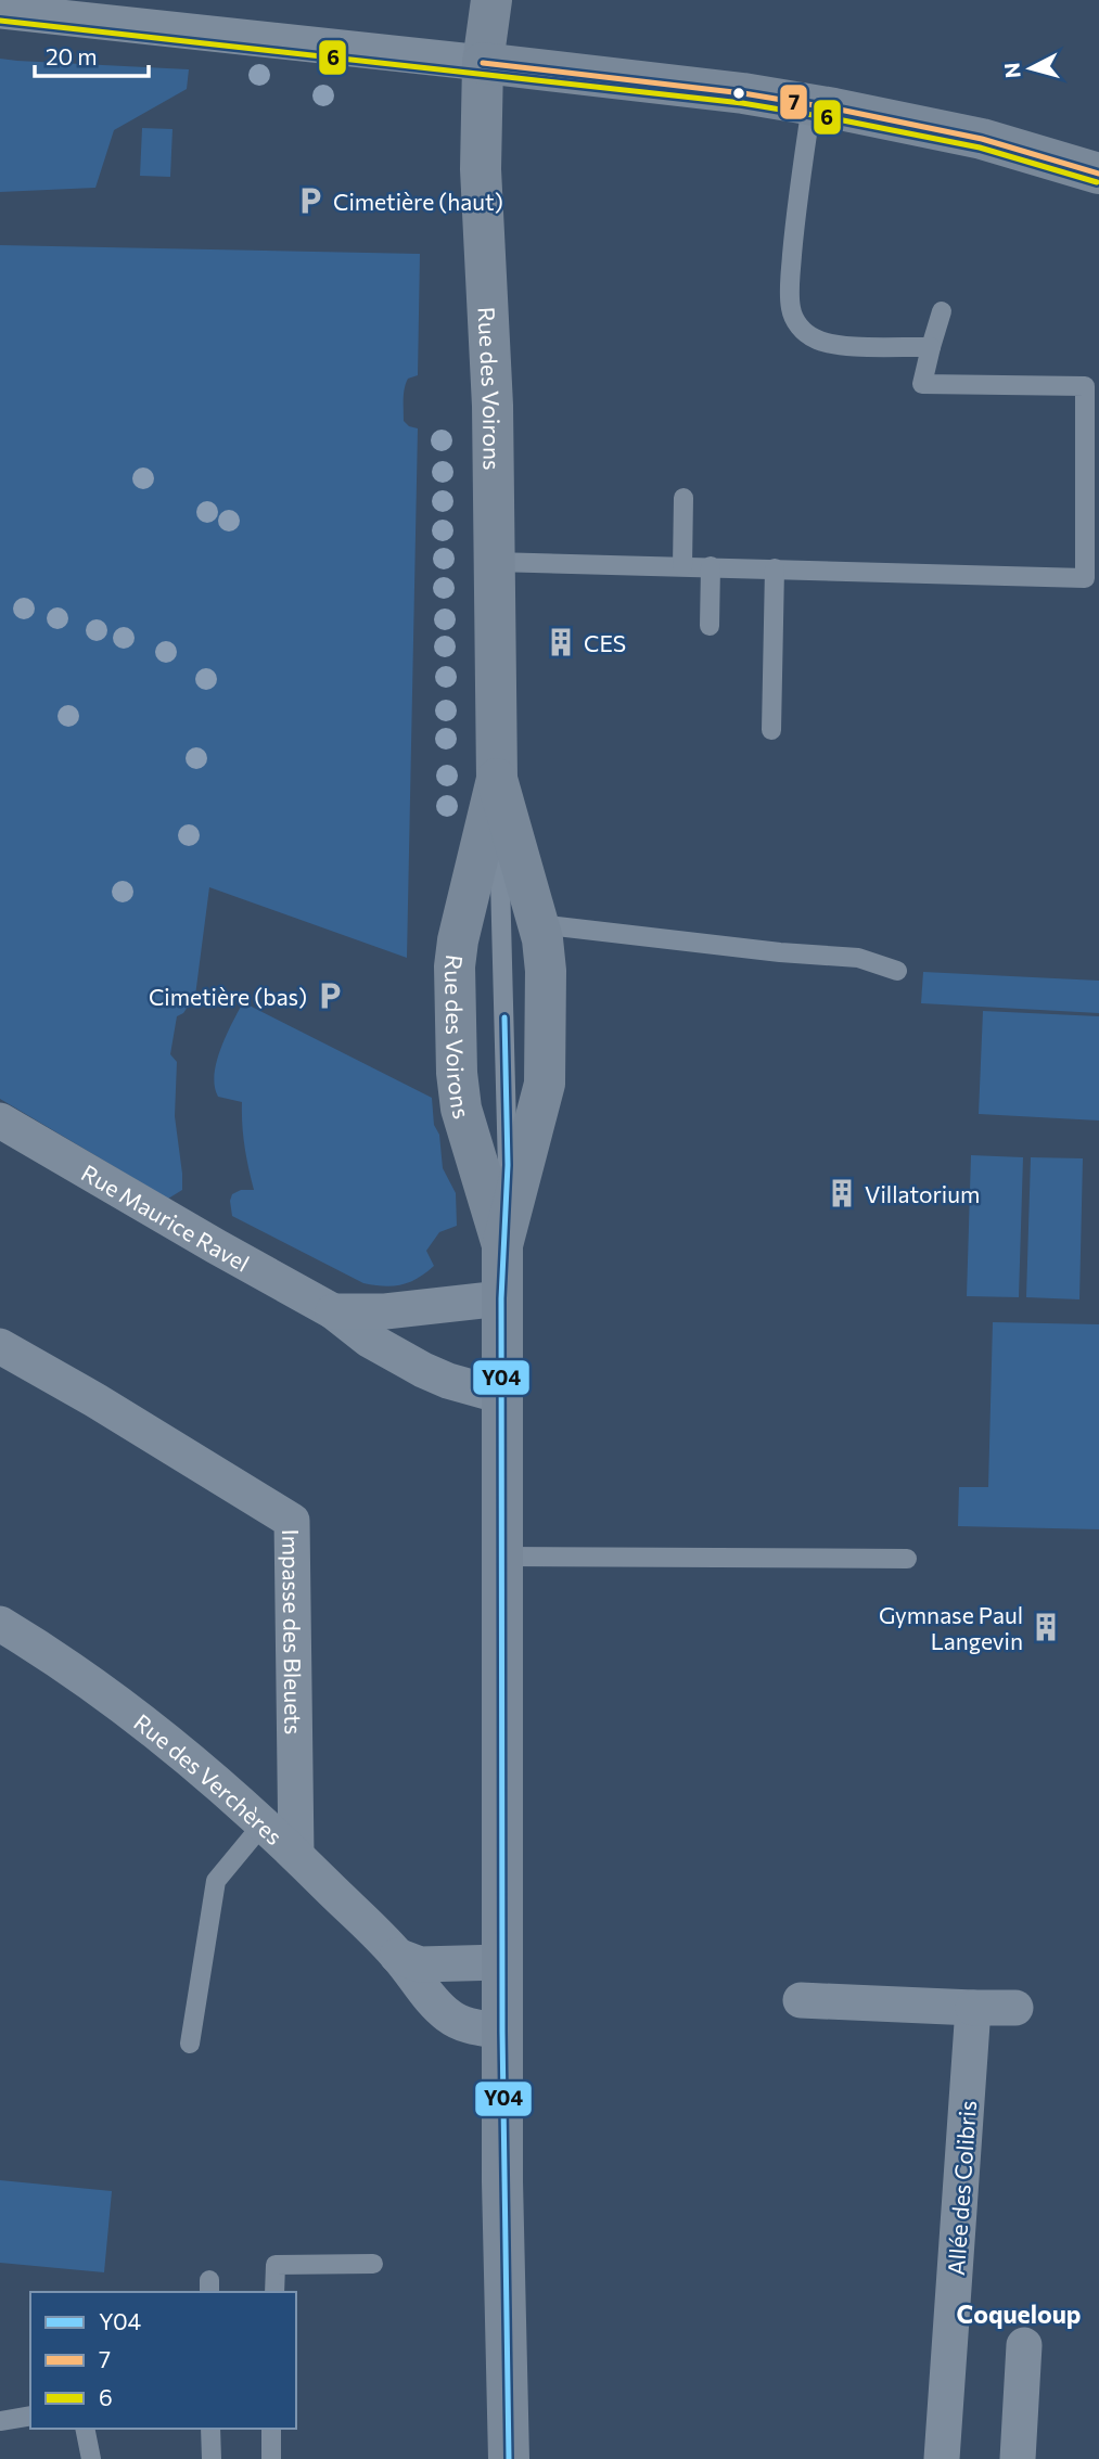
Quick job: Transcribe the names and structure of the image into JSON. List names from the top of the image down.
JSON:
{
  "streets": {
    "street": [
      "Rue des Voirons",
      "Rue Maurice Ravel",
      "Impasse des Bleuets",
      "Rue des Verchères",
      "Allée des Colibris"
    ]
  },
  "crossings": [
    ["Rue des Voirons", "Rue Maurice Ravel"],
    ["Rue des Voirons", "Rue des Verchères"],
    ["Impasse des Bleuets", "Rue des Verchères"]
  ],
  "districts": ["Coqueloup"],
  "places": {
    "parking": ["Cimetière (haut)", "Cimetière (bas)"],
    "building": ["CES", "Villatorium", "Gymnase Paul Langevin"]
  },
  "lines": ["transit line 6", "transit line 7", "transit line Y04"],
  "legend": ["Y04", "7", "6"],
  "scale_bar": "20 m",
  "north": "left"
}
